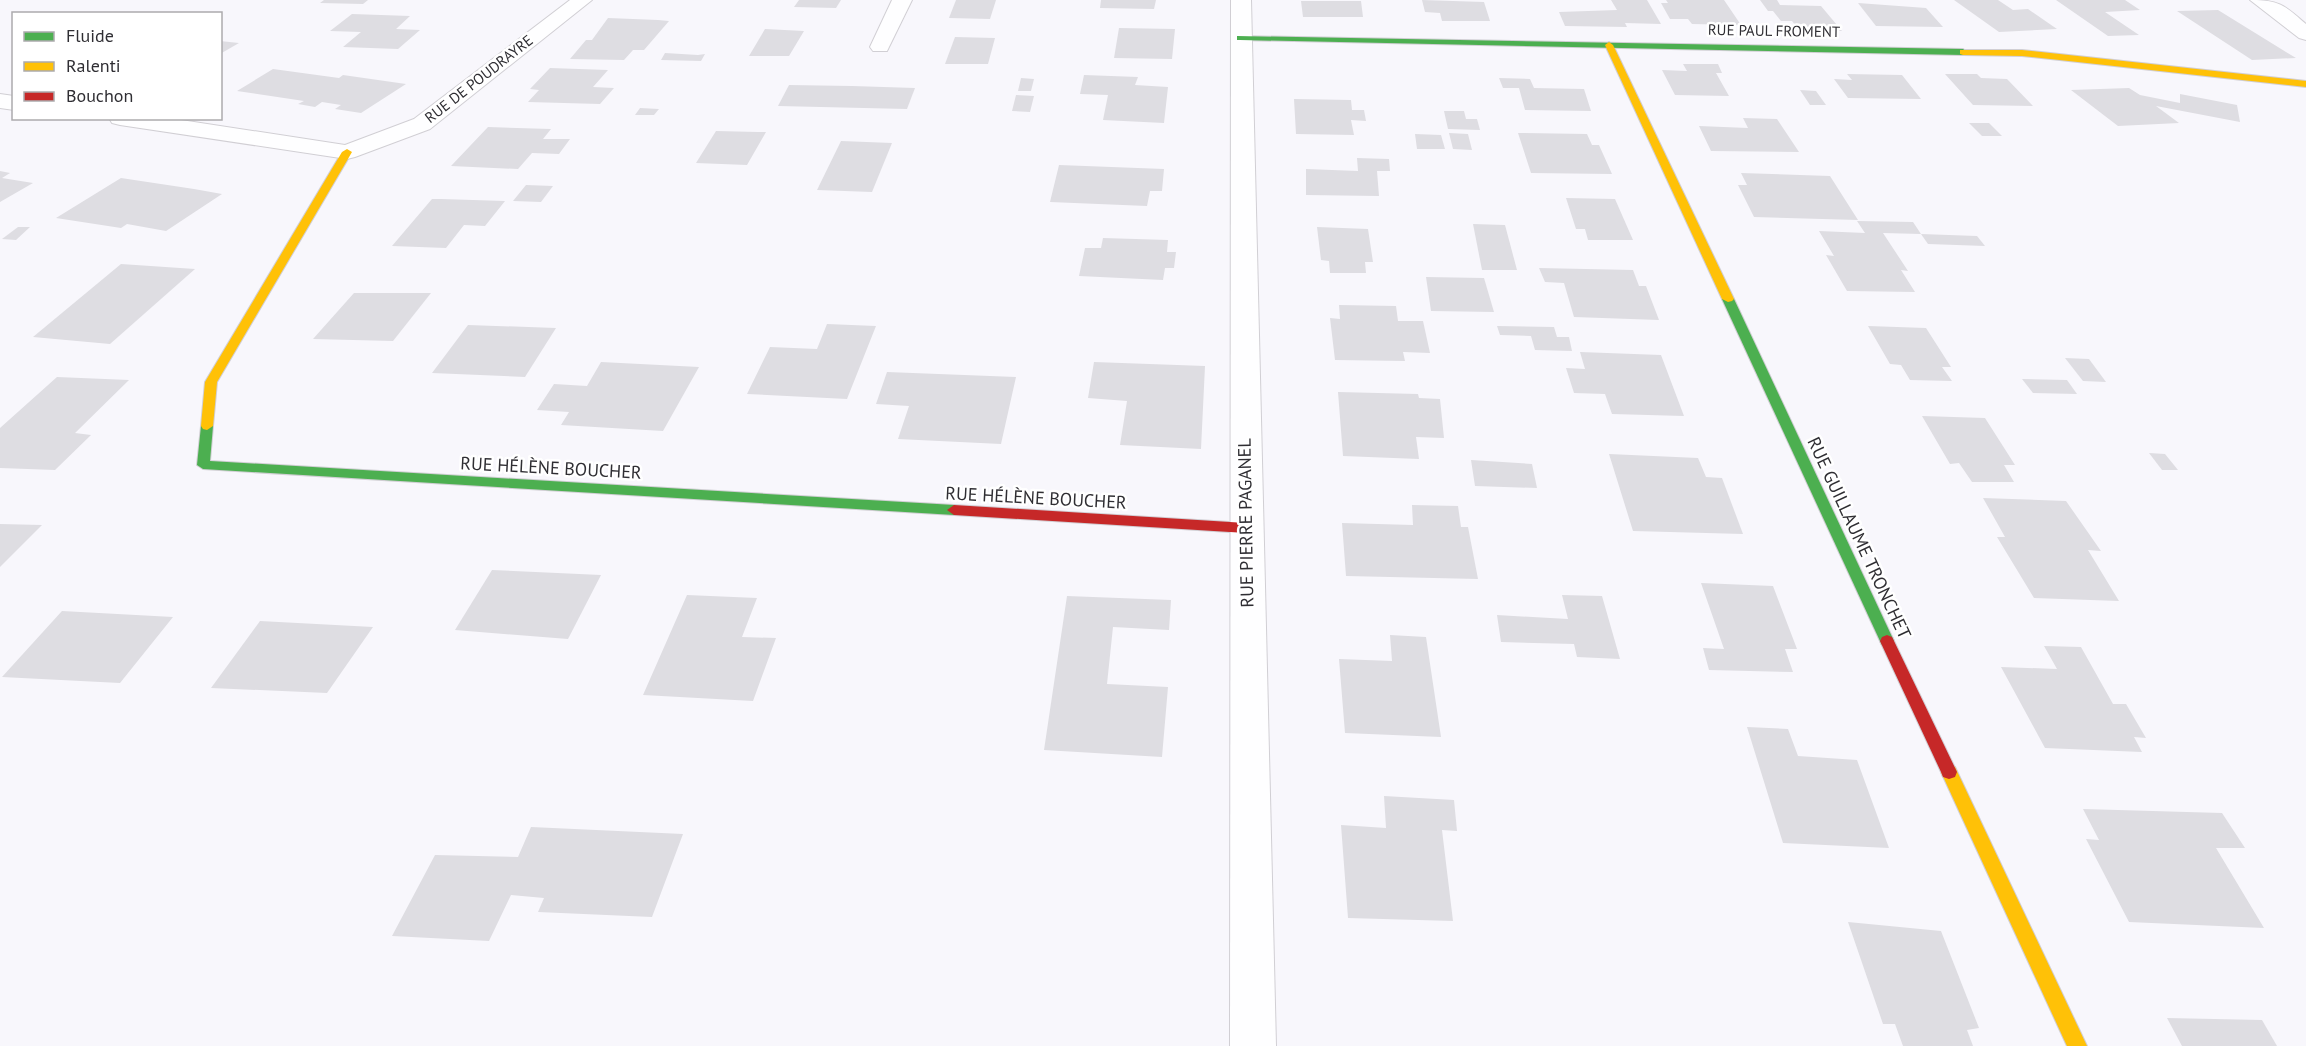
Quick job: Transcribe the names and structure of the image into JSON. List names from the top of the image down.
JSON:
{
  "streets": {
    "street": [
      "RUE PAUL FROMENT",
      "RUE DE POUDRAYRE",
      "RUE HÉLÈNE BOUCHER",
      "RUE PIERRE PAGANEL",
      "RUE GUILLAUME TRONCHET"
    ]
  },
  "crossings": [
    ["RUE PAUL FROMENT", "RUE PIERRE PAGANEL"],
    ["RUE PAUL FROMENT", "RUE GUILLAUME TRONCHET"],
    ["RUE DE POUDRAYRE", "RUE HÉLÈNE BOUCHER"],
    ["RUE HÉLÈNE BOUCHER", "RUE PIERRE PAGANEL"]
  ],
  "legend": ["Fluide", "Ralenti", "Bouchon"]
}
